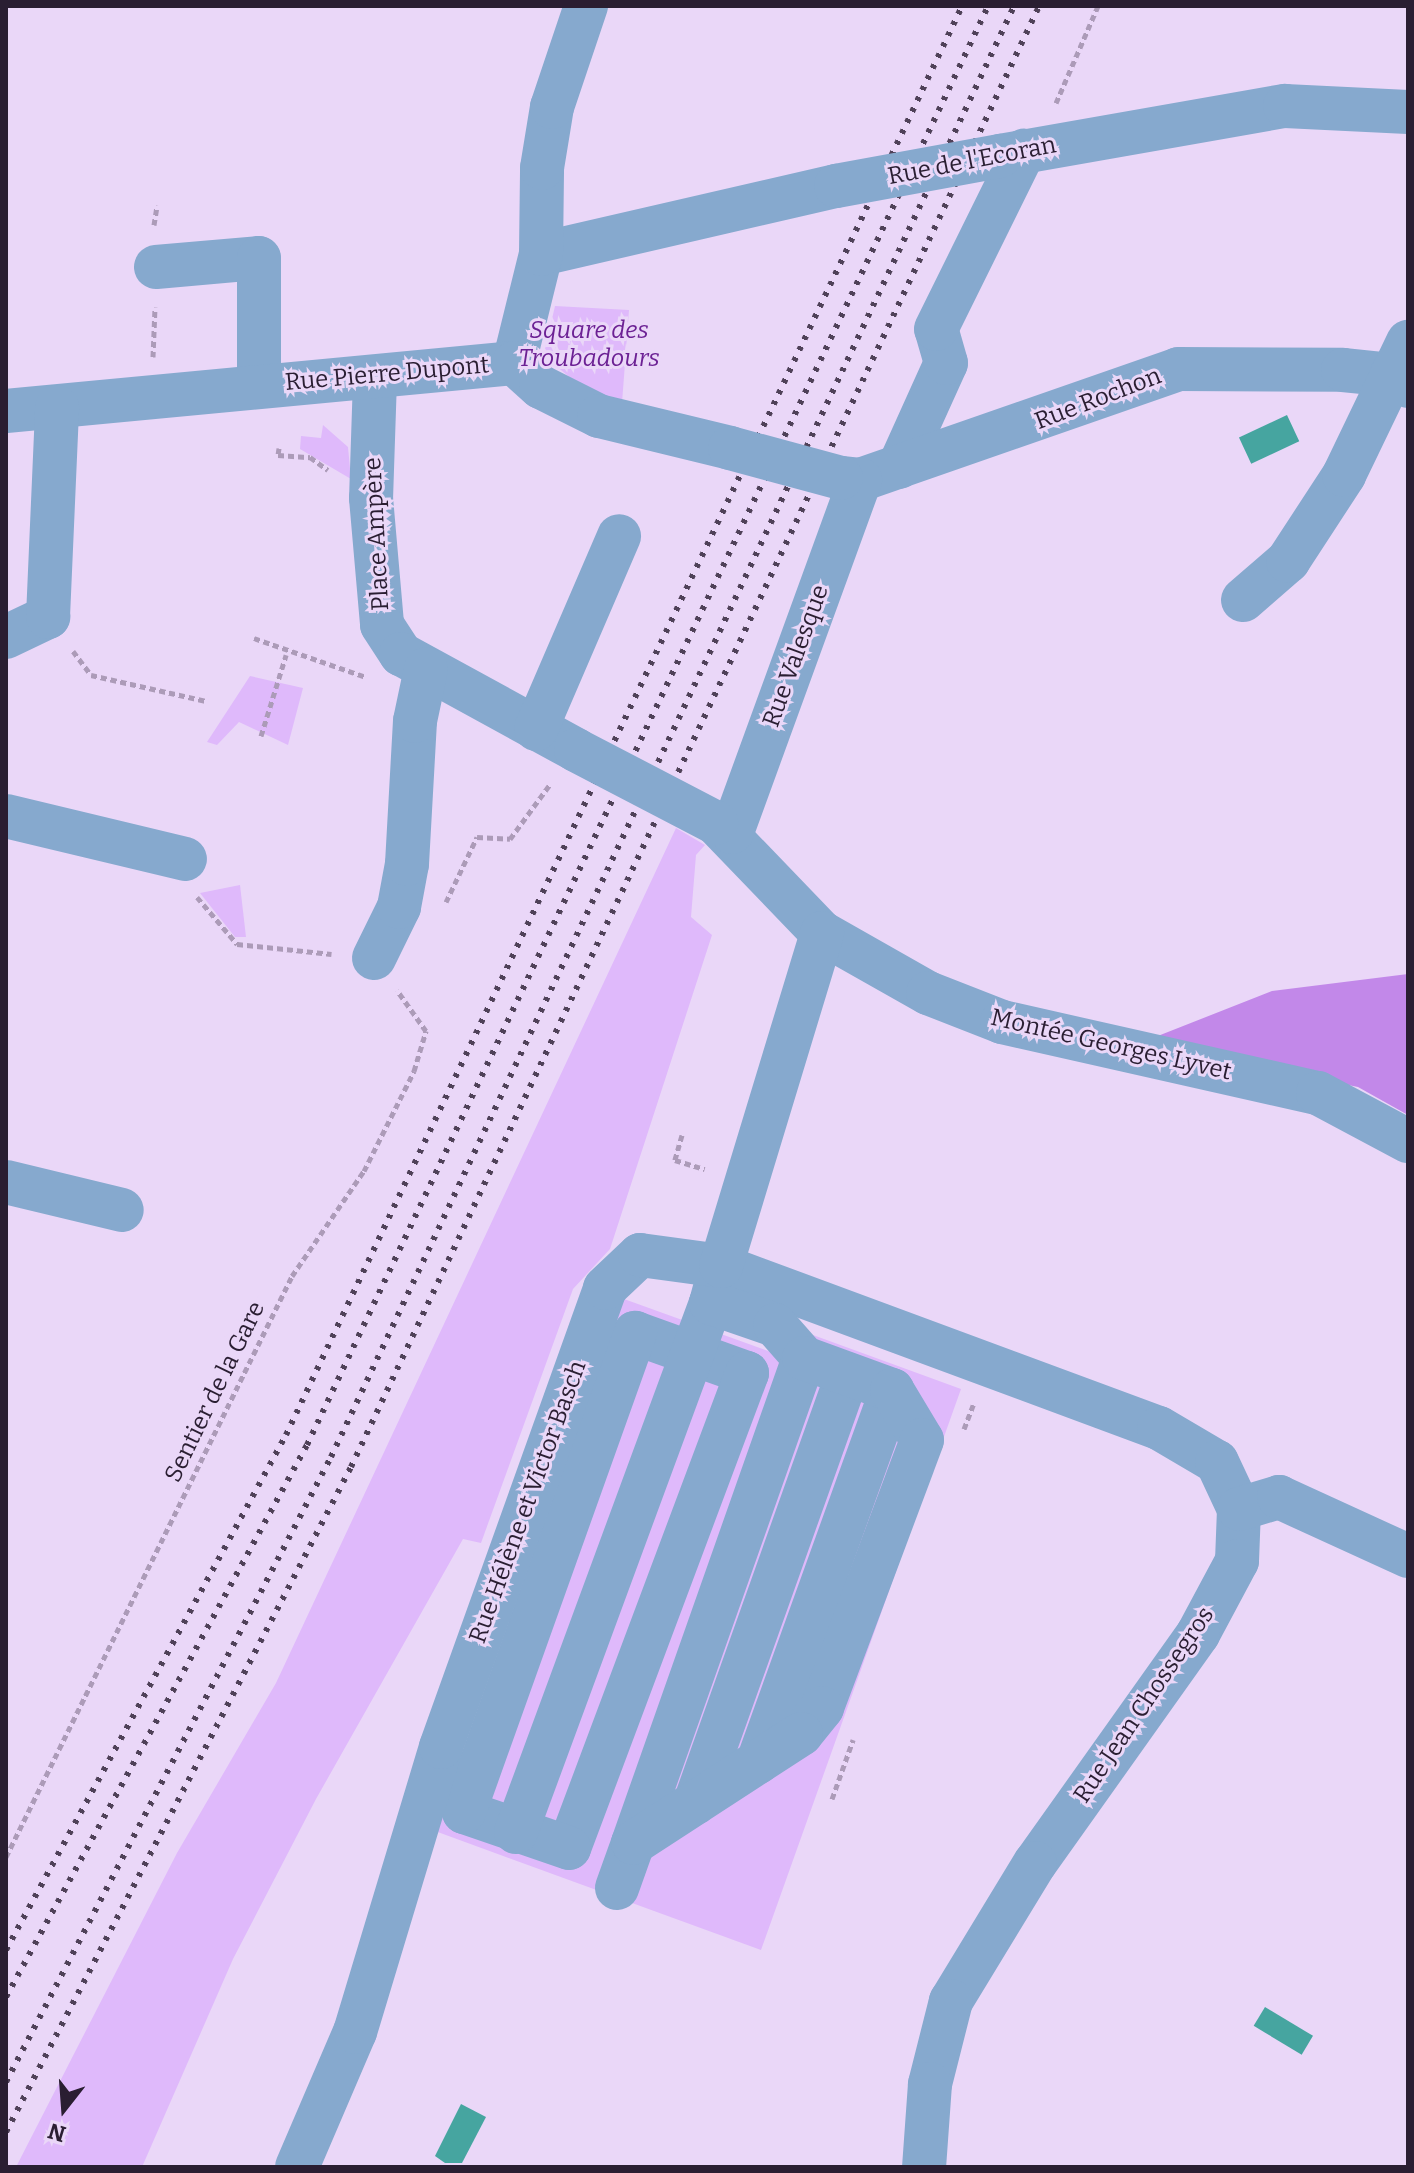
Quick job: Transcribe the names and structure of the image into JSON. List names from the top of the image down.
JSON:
{
  "streets": {
    "street": [
      "Rue de l'Ecoran",
      "Rue Pierre Dupont",
      "Rue Rochon",
      "Place Ampère",
      "Rue Valesque",
      "Montée Georges Lyvet",
      "Rue Hélène et Victor Basch",
      "Rue Jean Chossegros"
    ],
    "path": ["Sentier de la Gare"]
  },
  "crossings": [
    ["Rue de l'Ecoran", "Rue Valesque"],
    ["Rue Pierre Dupont", "Rue Rochon"],
    ["Rue Pierre Dupont", "Place Ampère"],
    ["Rue Pierre Dupont", "Rue Valesque"],
    ["Rue Rochon", "Rue Valesque"],
    ["Place Ampère", "Montée Georges Lyvet"],
    ["Rue Valesque", "Montée Georges Lyvet"],
    ["Rue Hélène et Victor Basch", "Rue Jean Chossegros"]
  ],
  "parks": ["Square des Troubadours"],
  "north": "bottom"
}
